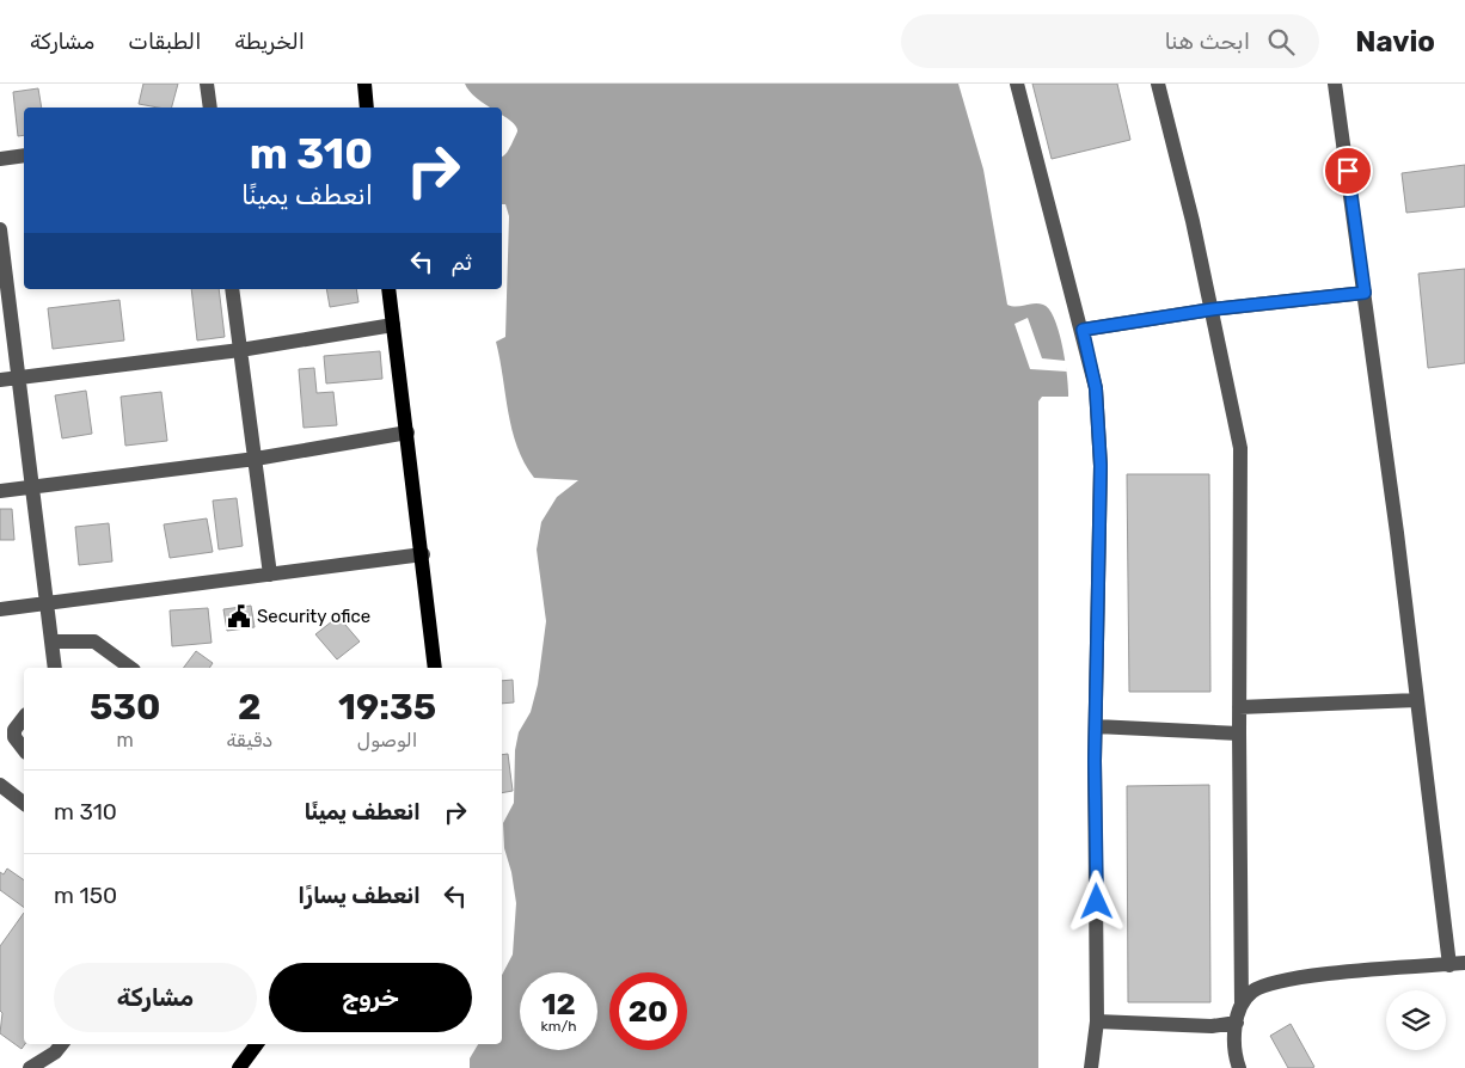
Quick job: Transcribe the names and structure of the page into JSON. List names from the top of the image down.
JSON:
{
  "places": {
    "public building": ["Security ofice"]
  },
  "page": {
    "header": "Navio",
    "search": "ابحث هنا",
    "nav": ["الخريطة", "الطبقات", "مشاركة"],
    "turn": ["310 m", "انعطف يمينًا"],
    "then": "ثم",
    "eta": [
      "19:35",
      "الوصول",
      "2",
      "دقيقة",
      "530",
      "m"
    ],
    "list": [
      {
        "name": "انعطف يمينًا",
        "value": "310 m"
      },
      {
        "name": "انعطف يسارًا",
        "value": "150 m"
      }
    ],
    "buttons": ["خروج", "مشاركة"],
    "speed": "12 km/h",
    "limit": "20"
  }
}
